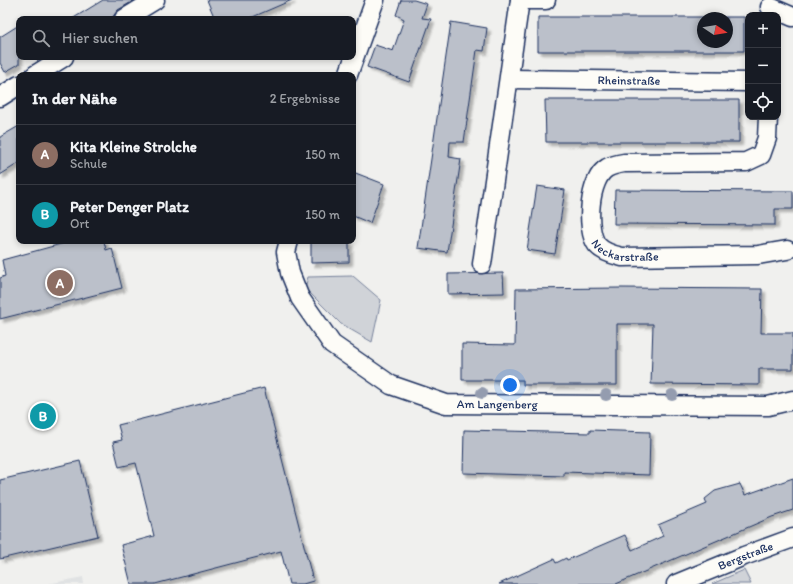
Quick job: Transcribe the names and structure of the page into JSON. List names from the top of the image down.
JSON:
{
  "streets": {
    "street": [
      "Rheinstraße",
      "Neckarstraße",
      "Am Langenberg",
      "Bergstraße"
    ]
  },
  "north": "right",
  "page": {
    "map_buttons": ["+", "−"],
    "search": "Hier suchen",
    "heading": ["In der Nähe", "2 Ergebnisse"],
    "list": [
      {
        "mark": "A",
        "name": "Kita Kleine Strolche",
        "note": "Schule",
        "value": "150 m"
      },
      {
        "mark": "B",
        "name": "Peter Denger Platz",
        "note": "Ort",
        "value": "150 m"
      }
    ],
    "pins": ["A", "B"]
  }
}
